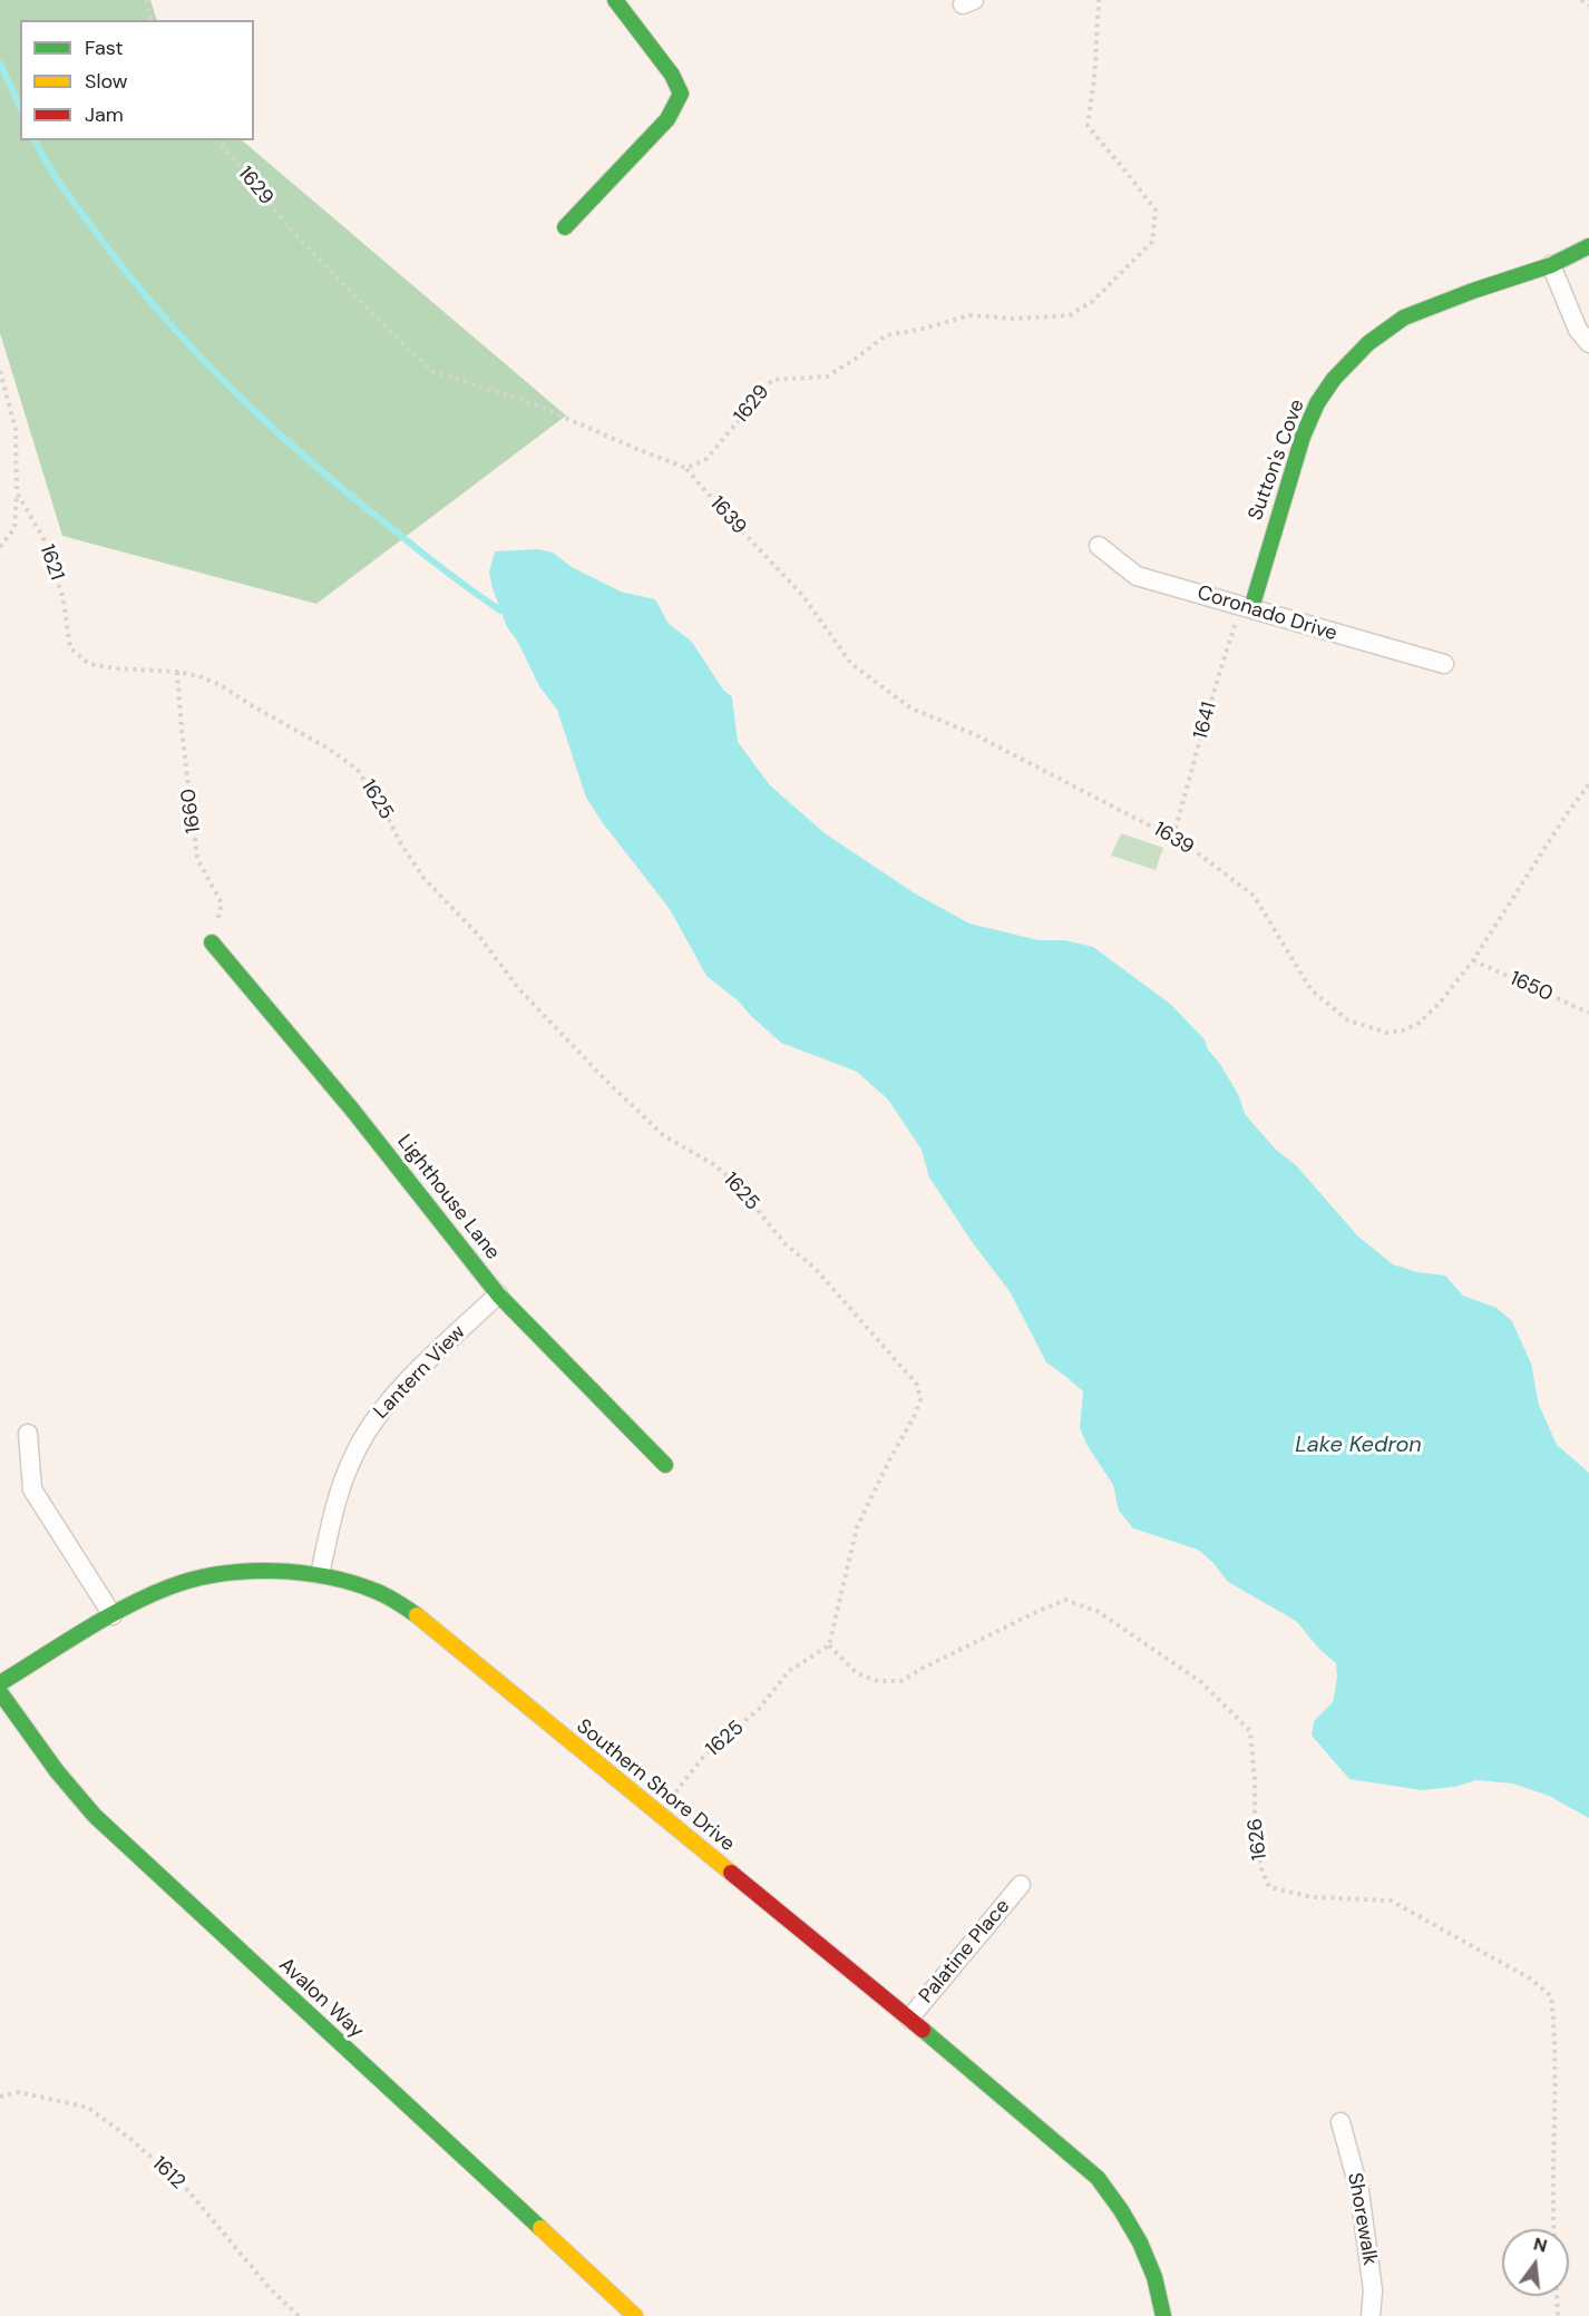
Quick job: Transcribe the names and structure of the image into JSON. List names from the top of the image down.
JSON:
{
  "streets": {
    "street": [
      "Sutton's Cove",
      "Coronado Drive",
      "Lighthouse Lane",
      "Lantern View",
      "Southern Shore Drive",
      "Palatine Place",
      "Avalon Way",
      "Shorewalk"
    ],
    "path": [
      "1629",
      "1639",
      "1621",
      "1641",
      "1625",
      "1660",
      "1650",
      "1626",
      "1612"
    ]
  },
  "crossings": [
    ["1629", "1639"],
    ["Sutton's Cove", "Coronado Drive"],
    ["Sutton's Cove", "1641"],
    ["1639", "1641"],
    ["1639", "1650"],
    ["1621", "1625"],
    ["1621", "1660"],
    ["Coronado Drive", "1641"],
    ["1625", "1660"],
    ["1625", "Southern Shore Drive"],
    ["1625", "1626"],
    ["1660", "Lighthouse Lane"],
    ["Lighthouse Lane", "Lantern View"],
    ["Lantern View", "Southern Shore Drive"],
    ["Southern Shore Drive", "Palatine Place"]
  ],
  "water": ["Lake Kedron"],
  "legend": ["Fast", "Slow", "Jam"],
  "north": "top"
}
